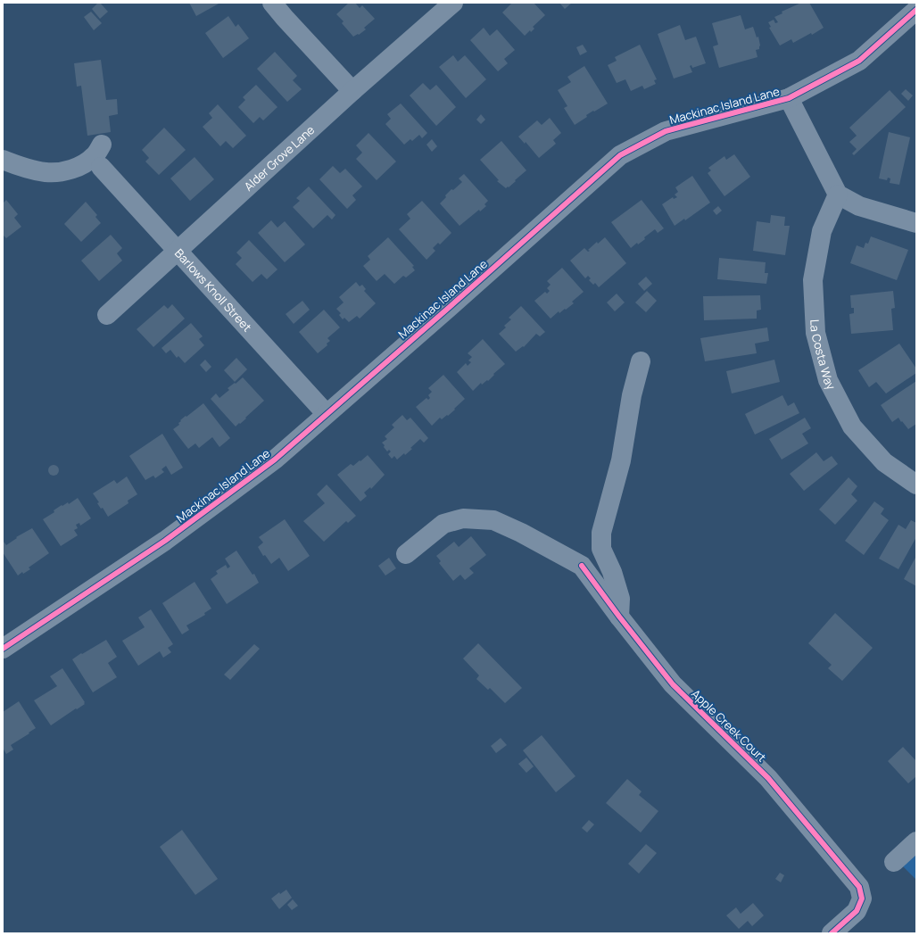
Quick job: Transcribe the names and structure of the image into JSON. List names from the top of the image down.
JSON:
{
  "streets": {
    "street": [
      "Mackinac Island Lane",
      "Alder Grove Lane",
      "Barlows Knoll Street",
      "La Costa Way",
      "Apple Creek Court"
    ]
  },
  "crossings": [
    ["Mackinac Island Lane", "Barlows Knoll Street"],
    ["Alder Grove Lane", "Barlows Knoll Street"]
  ]
}
